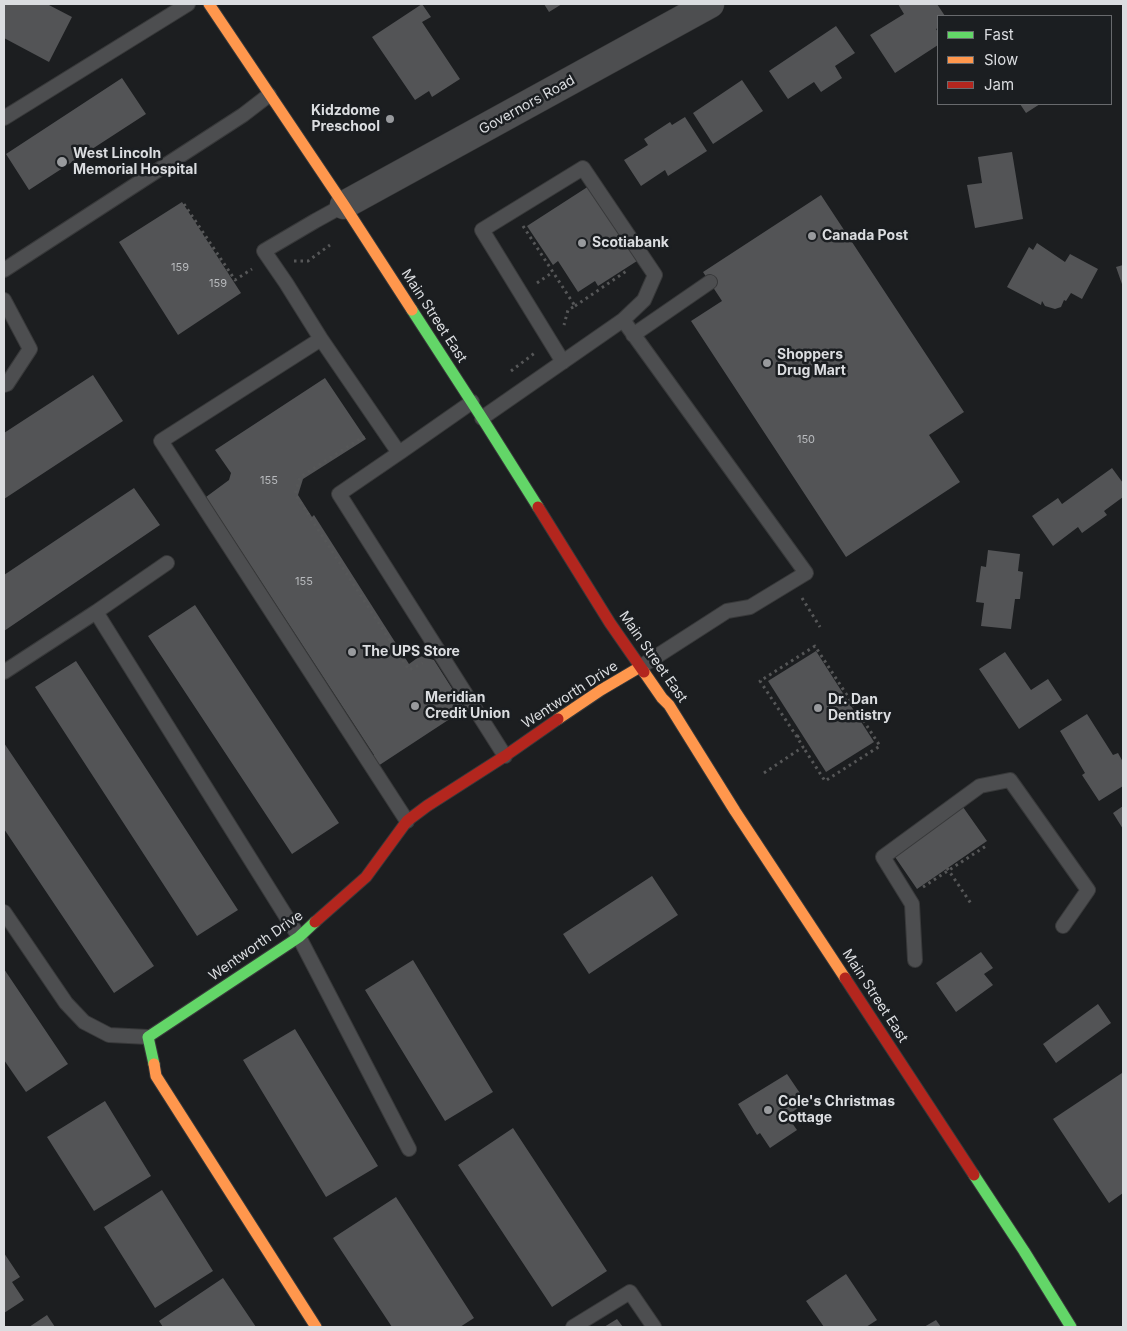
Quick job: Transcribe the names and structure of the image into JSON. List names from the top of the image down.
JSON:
{
  "streets": {
    "main road": ["Main Street East", "Wentworth Drive"],
    "street": ["Governors Road"]
  },
  "crossings": [
    ["Governors Road", "Main Street East"],
    ["Main Street East", "Wentworth Drive"]
  ],
  "places": [
    "Kidzdome Preschool",
    "West Lincoln Memorial Hospital",
    "Canada Post",
    "Scotiabank",
    "Shoppers Drug Mart",
    "The UPS Store",
    "Meridian Credit Union",
    "Dr. Dan Dentistry",
    "Cole's Christmas Cottage"
  ],
  "house_numbers": [
    "159",
    "159",
    "150",
    "155",
    "155"
  ],
  "legend": ["Fast", "Slow", "Jam"]
}
